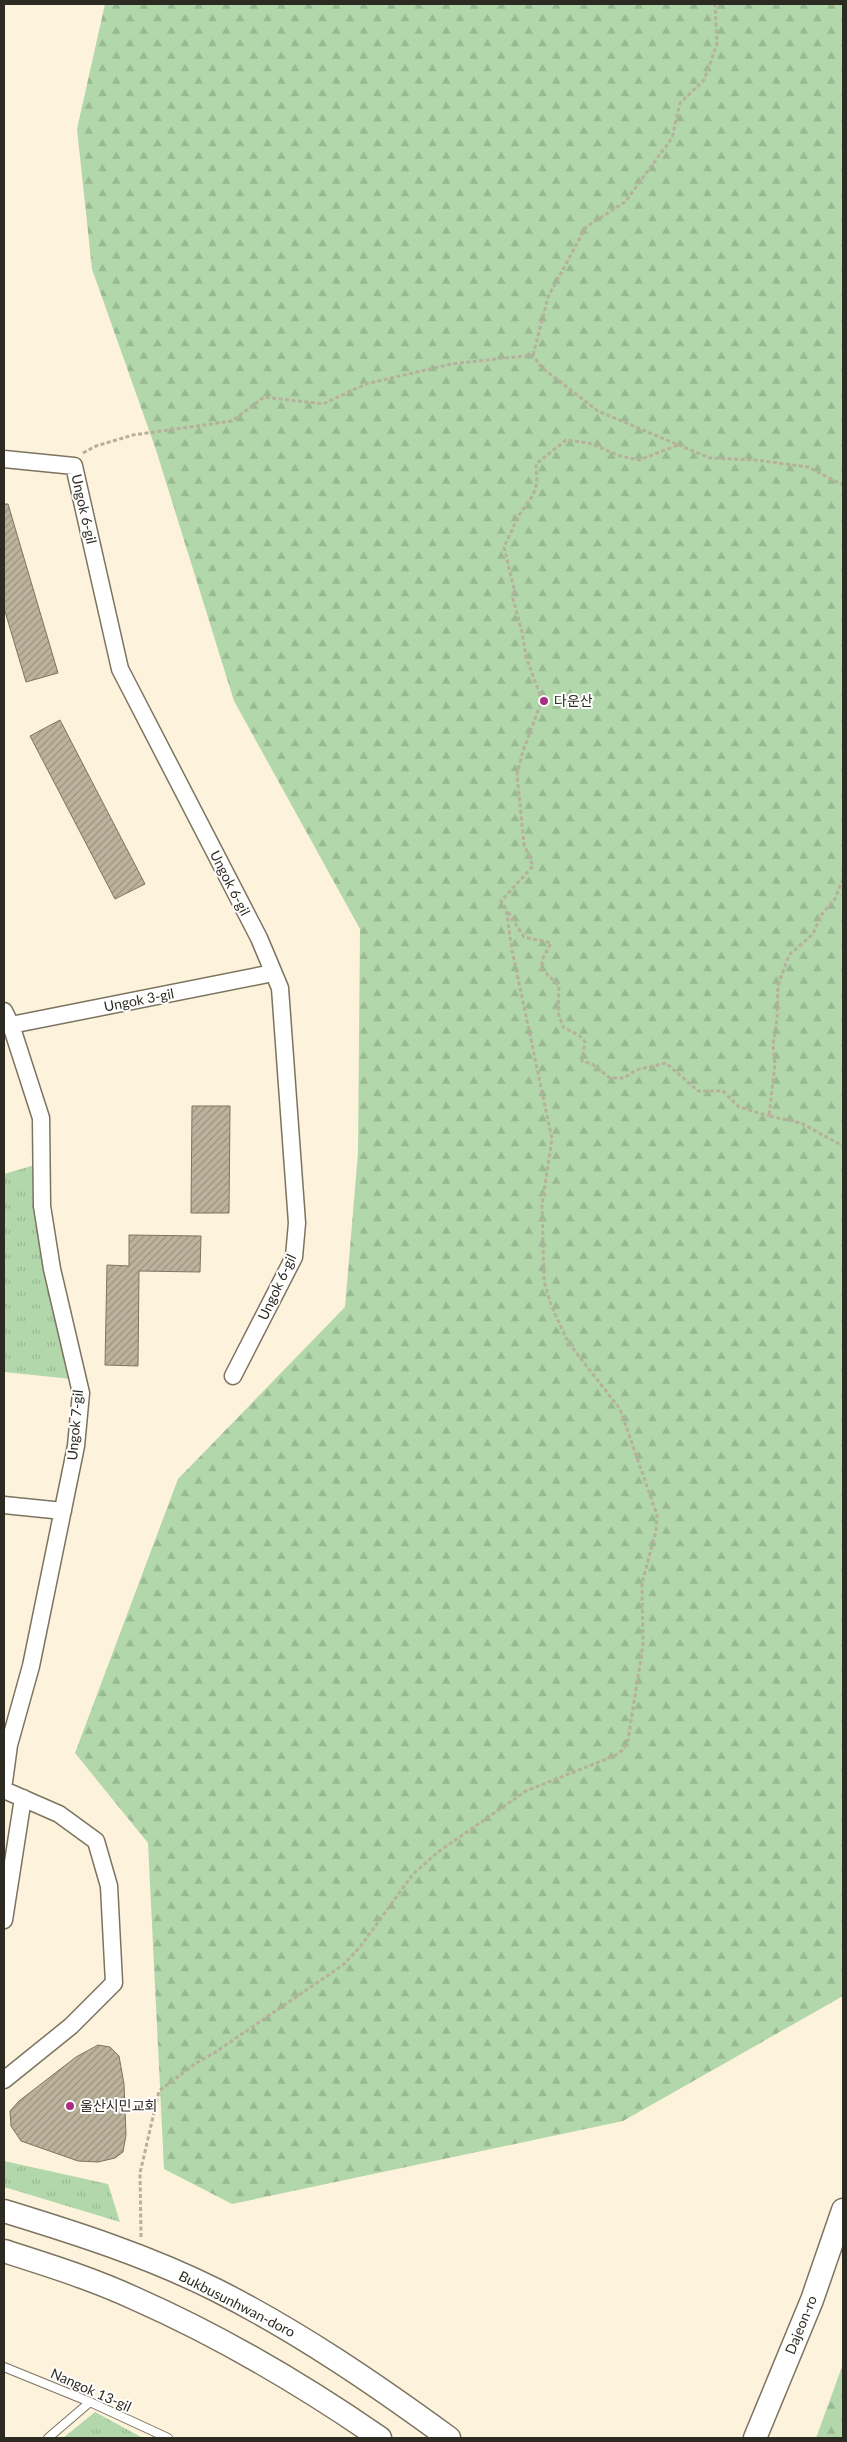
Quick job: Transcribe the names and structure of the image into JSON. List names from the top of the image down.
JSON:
{
  "streets": {
    "main road": ["Bukbusunhwan-doro", "Dajeon-ro"],
    "street": ["Ungok 6-gil", "Ungok 3-gil", "Ungok 7-gil"],
    "lane": ["Nangok 13-gil"]
  },
  "crossings": [
    ["Ungok 6-gil", "Ungok 3-gil"],
    ["Ungok 3-gil", "Ungok 7-gil"]
  ],
  "places": ["다운산", "울산시민교회"]
}
